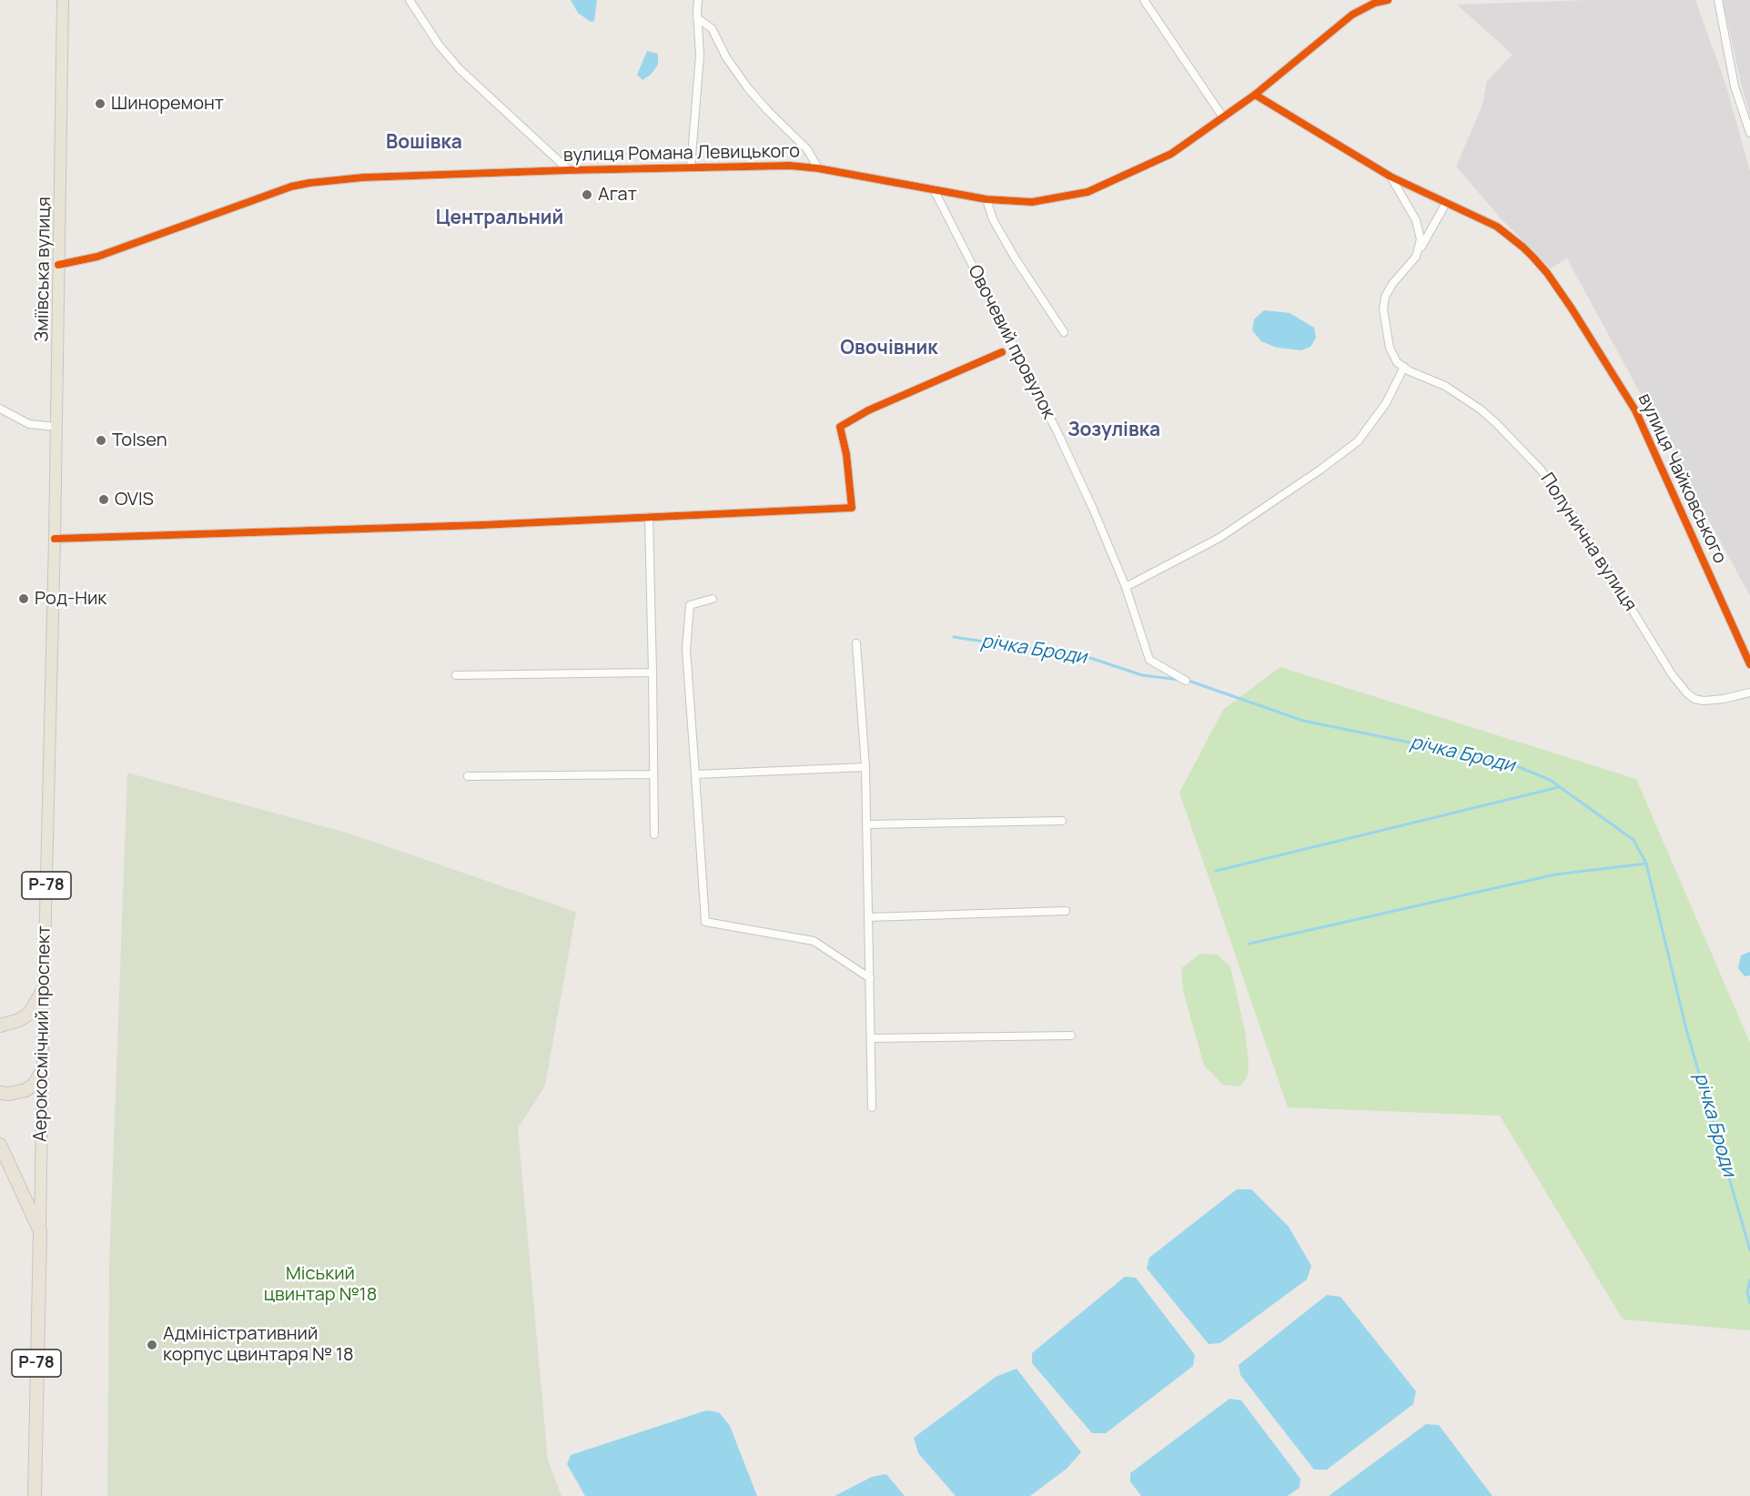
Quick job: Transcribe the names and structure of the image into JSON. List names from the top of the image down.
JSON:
{
  "streets": {
    "highway": ["Р-78", "Аерокосмічний проспект"],
    "main road": ["Зміївська вулиця"],
    "street": [
      "вулиця Романа Левицького",
      "Овочевий провулок",
      "вулиця Чайковського",
      "Полунична вулиця"
    ]
  },
  "crossings": [
    ["вулиця Романа Левицького", "Зміївська вулиця"],
    ["вулиця Романа Левицького", "Овочевий провулок"],
    ["вулиця Романа Левицького", "вулиця Чайковського"],
    ["Зміївська вулиця", "Аерокосмічний проспект"],
    ["вулиця Чайковського", "Полунична вулиця"]
  ],
  "districts": [
    "Вошівка",
    "Центральний",
    "Овочівник",
    "Зозулівка"
  ],
  "water": ["річка Броди"],
  "parks": ["Міський цвинтар №18"],
  "places": [
    "Шиноремонт",
    "Агат",
    "Tolsen",
    "OVIS",
    "Род-Ник",
    "Адміністративний корпус цвинтаря № 18"
  ]
}
